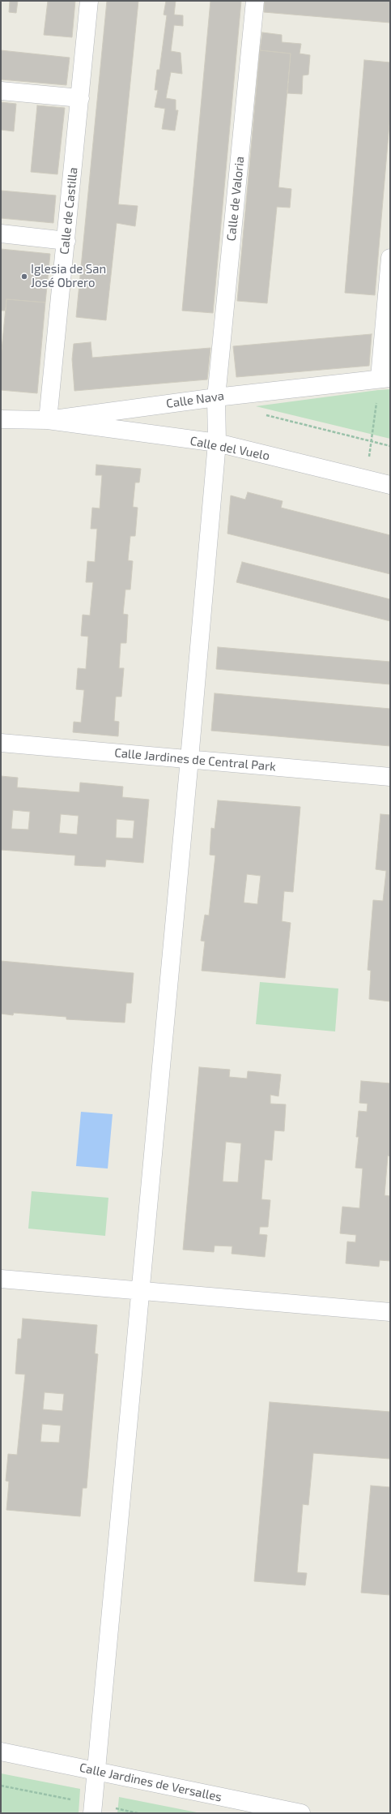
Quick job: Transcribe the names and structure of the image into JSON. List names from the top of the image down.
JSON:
{
  "streets": {
    "street": [
      "Calle de Valoria",
      "Calle de Castilla",
      "Calle Nava",
      "Calle del Vuelo",
      "Calle Jardines de Central Park",
      "Calle Jardines de Versalles"
    ]
  },
  "crossings": [
    ["Calle de Valoria", "Calle Nava"],
    ["Calle de Valoria", "Calle del Vuelo"],
    ["Calle de Valoria", "Calle Jardines de Central Park"],
    ["Calle de Valoria", "Calle Jardines de Versalles"],
    ["Calle de Castilla", "Calle Nava"],
    ["Calle de Castilla", "Calle del Vuelo"],
    ["Calle Nava", "Calle del Vuelo"]
  ],
  "places": ["Iglesia de San José Obrero"]
}
